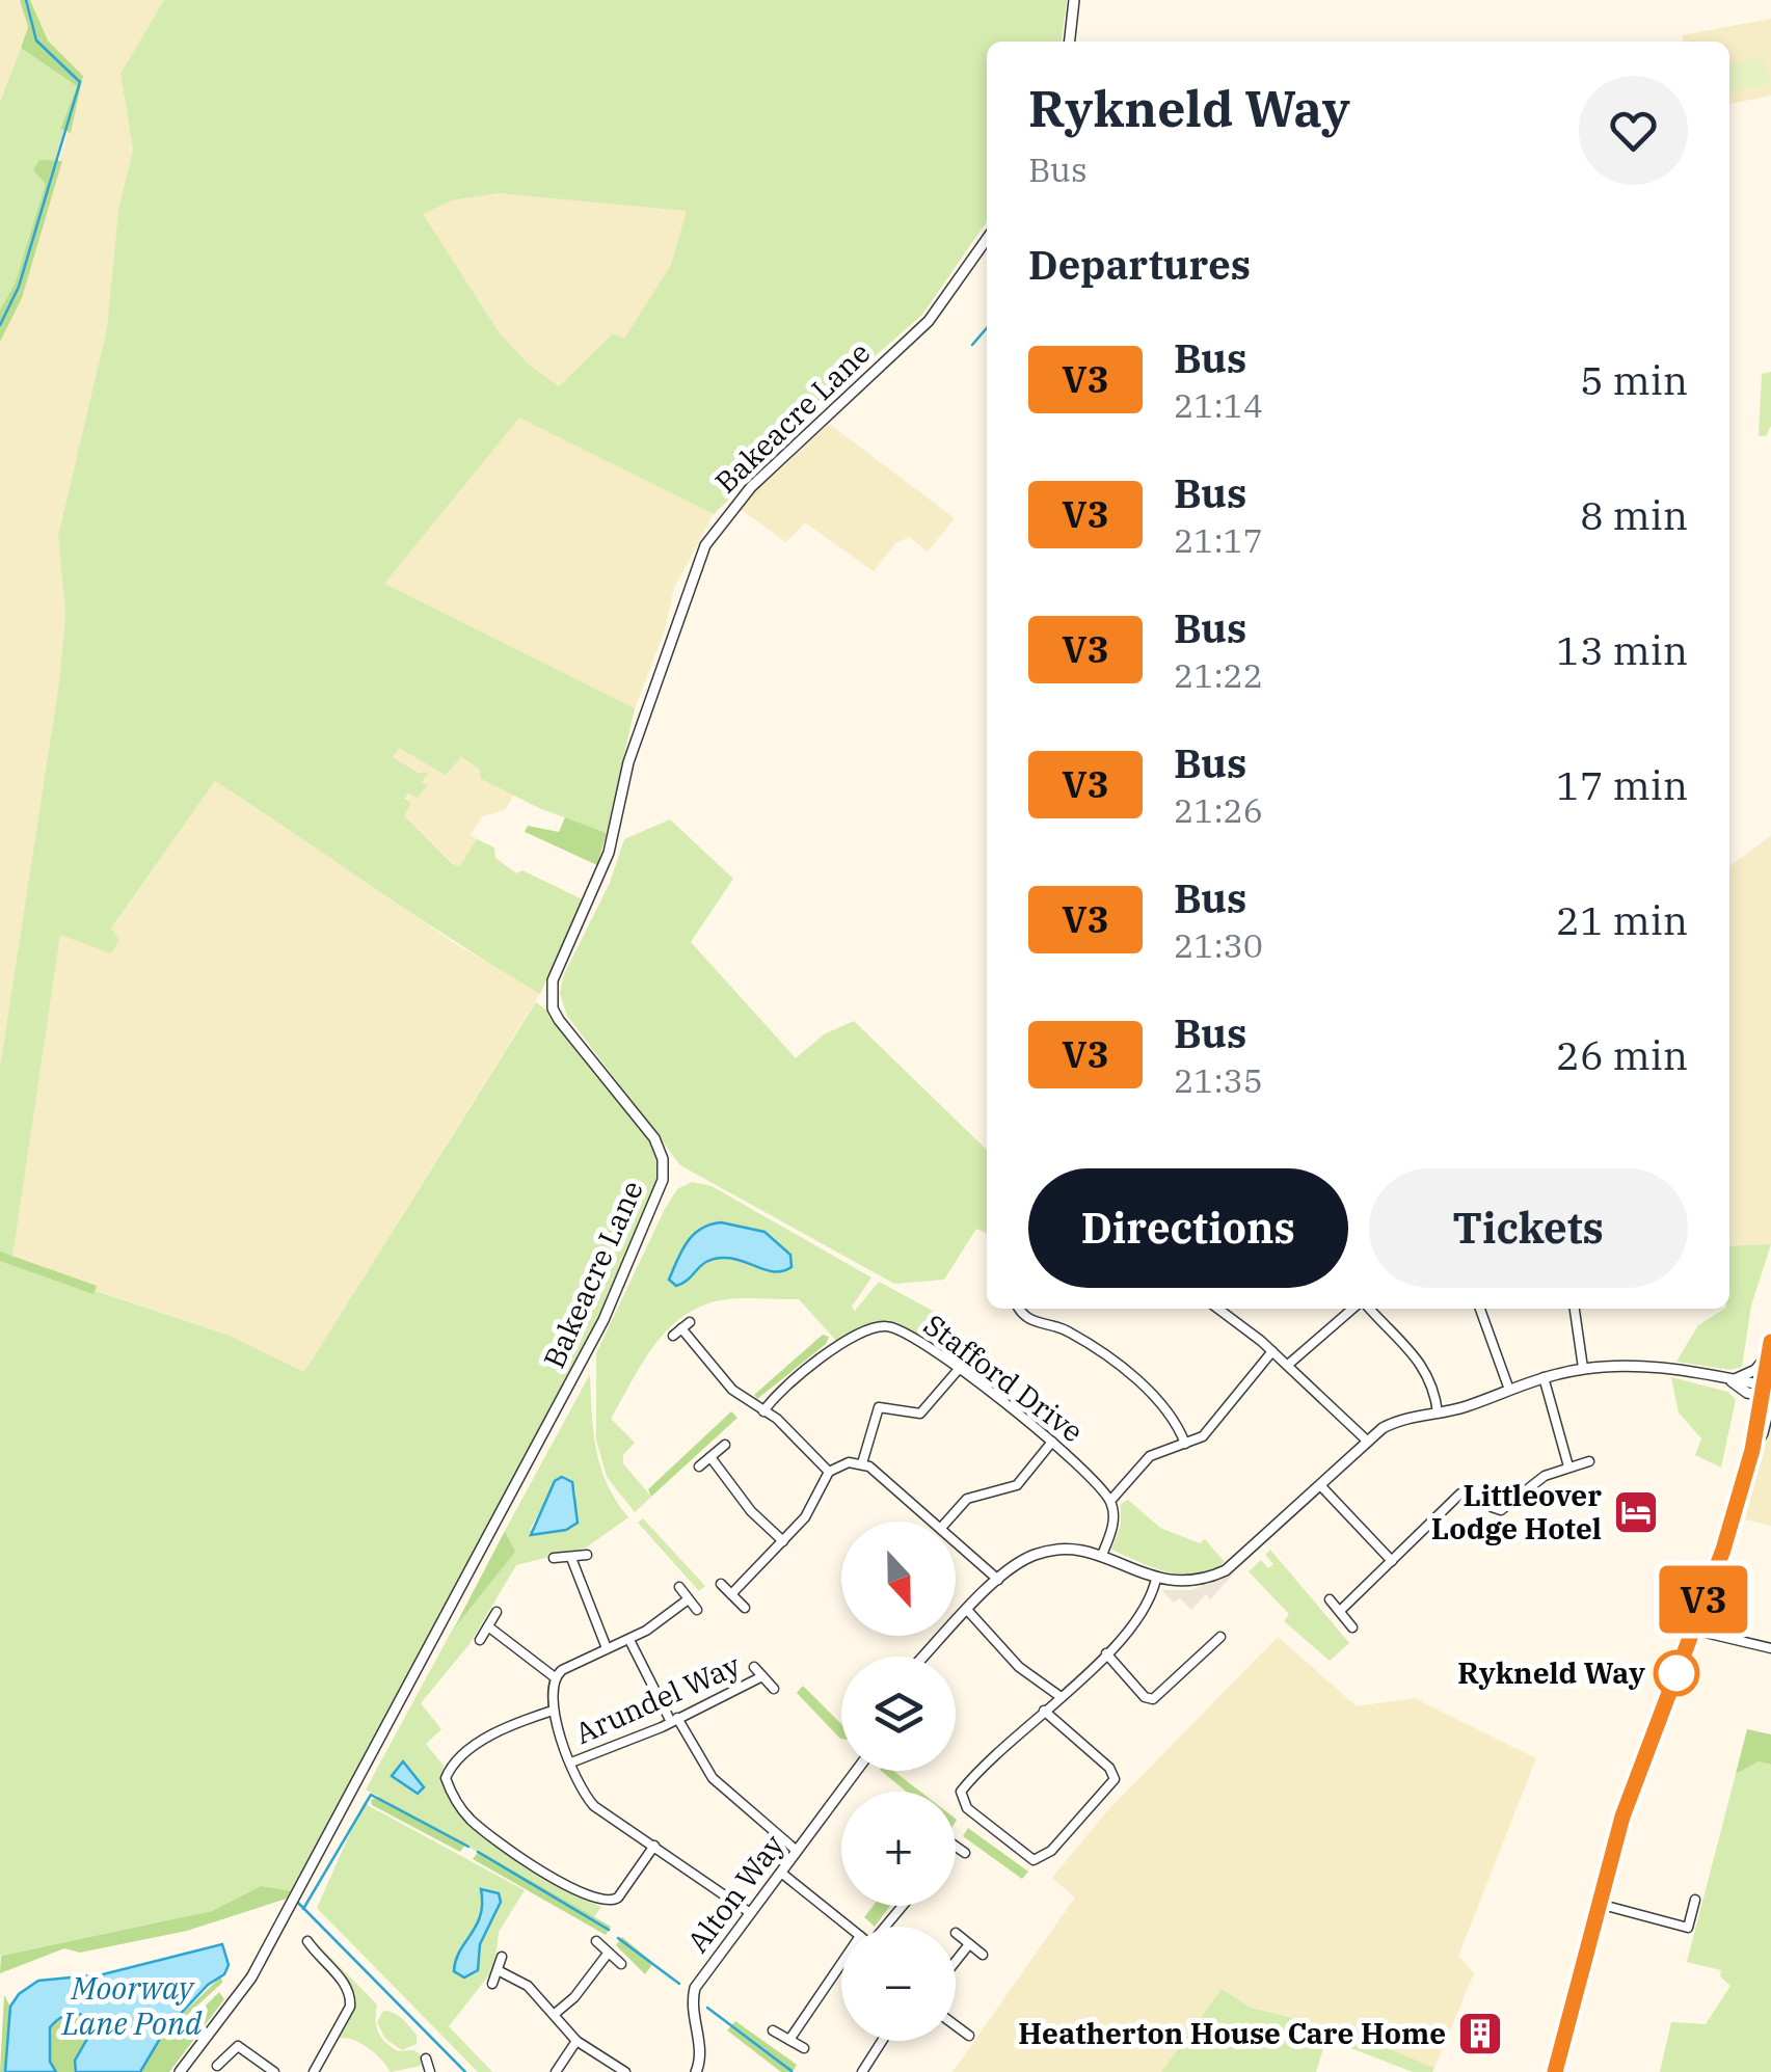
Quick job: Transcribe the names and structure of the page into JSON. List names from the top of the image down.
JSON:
{
  "streets": {
    "street": [
      "Bakeacre Lane",
      "Stafford Drive",
      "Arundel Way",
      "Alton Way"
    ]
  },
  "water": ["Moorway Lane Pond"],
  "places": {
    "hotel": ["Littleover Lodge Hotel"],
    "other": ["Rykneld Way"],
    "building": ["Heatherton House Care Home"]
  },
  "lines": ["bus line V3"],
  "north": "bottom",
  "page": {
    "on_map": "V3",
    "heading": [
      ["Rykneld Way", "Bus"],
      "Departures"
    ],
    "list": [
      {
        "mark": "V3",
        "name": "Bus",
        "note": "21:14",
        "value": "5 min"
      },
      {
        "mark": "V3",
        "name": "Bus",
        "note": "21:17",
        "value": "8 min"
      },
      {
        "mark": "V3",
        "name": "Bus",
        "note": "21:22",
        "value": "13 min"
      },
      {
        "mark": "V3",
        "name": "Bus",
        "note": "21:26",
        "value": "17 min"
      },
      {
        "mark": "V3",
        "name": "Bus",
        "note": "21:30",
        "value": "21 min"
      },
      {
        "mark": "V3",
        "name": "Bus",
        "note": "21:35",
        "value": "26 min"
      }
    ],
    "buttons": ["Directions", "Tickets"],
    "map_buttons": ["+", "−"]
  }
}
